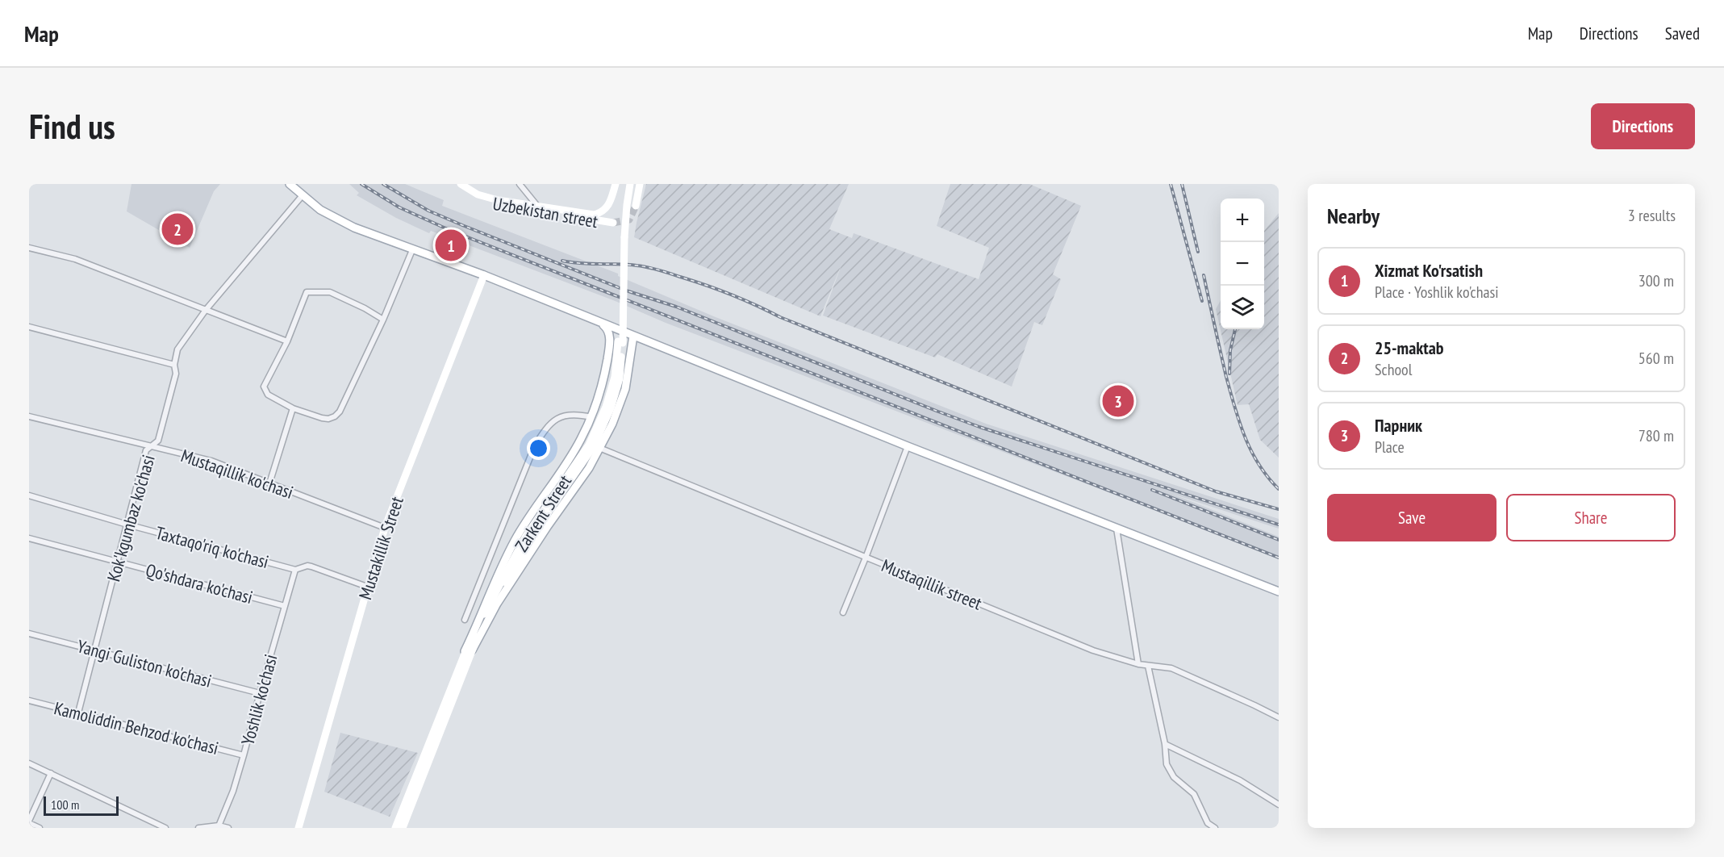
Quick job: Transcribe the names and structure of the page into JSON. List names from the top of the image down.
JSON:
{
  "streets": {
    "main road": ["Uzbekistan street", "Zarkent Street", "Mustakillik Street"],
    "street": [
      "Mustaqillik ko'chasi",
      "Kok'kgumbaz ko'chasi",
      "Taxtaqo'riq ko'chasi",
      "Qo'shdara ko'chasi",
      "Mustaqillik street",
      "Yangi Guliston ko'chasi",
      "Yoshlik ko'chasi",
      "Kamoliddin Behzod ko'chasi"
    ]
  },
  "crossings": [
    ["Mustaqillik ko'chasi", "Kok'kgumbaz ko'chasi"],
    ["Mustaqillik ko'chasi", "Mustakillik Street"],
    ["Kok'kgumbaz ko'chasi", "Taxtaqo'riq ko'chasi"],
    ["Kok'kgumbaz ko'chasi", "Qo'shdara ko'chasi"],
    ["Kok'kgumbaz ko'chasi", "Yangi Guliston ko'chasi"],
    ["Kok'kgumbaz ko'chasi", "Kamoliddin Behzod ko'chasi"],
    ["Taxtaqo'riq ko'chasi", "Mustakillik Street"],
    ["Taxtaqo'riq ko'chasi", "Yoshlik ko'chasi"],
    ["Qo'shdara ko'chasi", "Yoshlik ko'chasi"],
    ["Yangi Guliston ko'chasi", "Yoshlik ko'chasi"],
    ["Yoshlik ko'chasi", "Kamoliddin Behzod ko'chasi"]
  ],
  "scale_bar": "100 m",
  "page": {
    "header": "Map",
    "nav": ["Map", "Directions", "Saved"],
    "buttons": [
      "Directions",
      ["Save", "Share"]
    ],
    "title": "Find us",
    "heading": ["Nearby", "3 results"],
    "map_buttons": ["+", "−"],
    "pins": ["2", "1", "3"],
    "list": [
      {
        "mark": "1",
        "name": "Xizmat Ko'rsatish",
        "note": "Place · Yoshlik ko'chasi",
        "value": "300 m"
      },
      {
        "mark": "2",
        "name": "25-maktab",
        "note": "School",
        "value": "560 m"
      },
      {
        "mark": "3",
        "name": "Парник",
        "note": "Place",
        "value": "780 m"
      }
    ],
    "scale": "100 m"
  }
}
